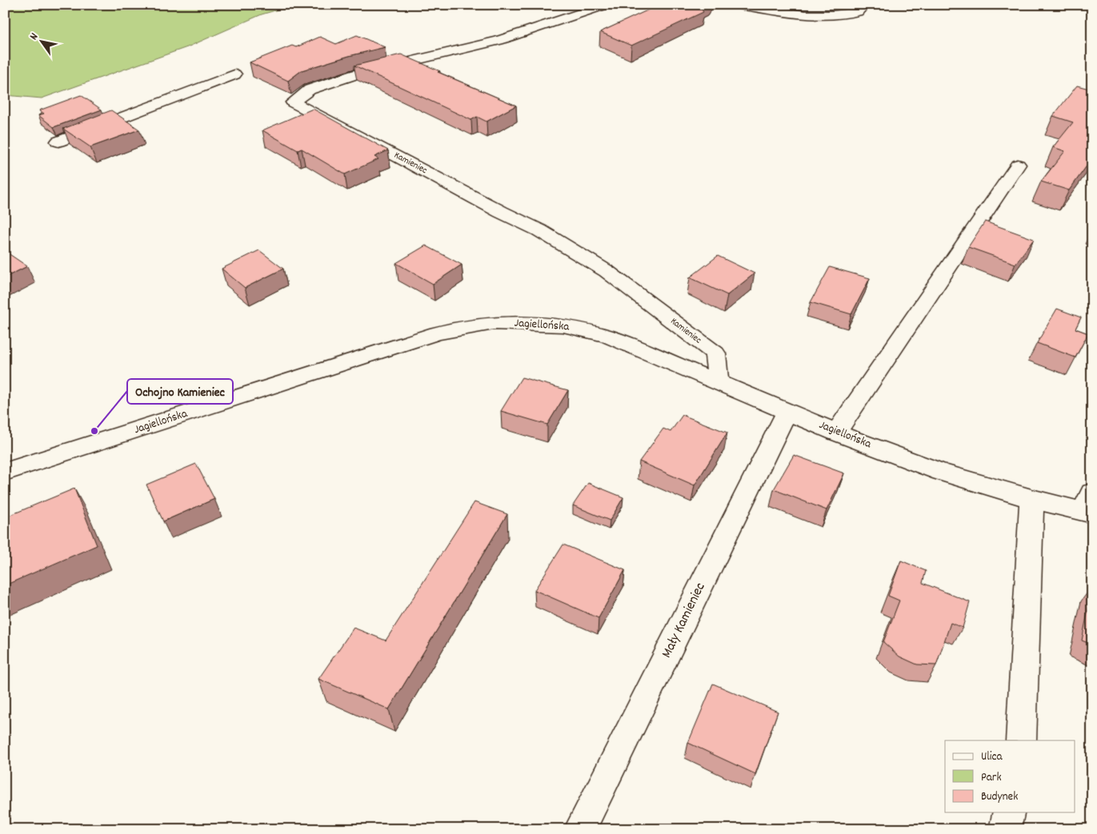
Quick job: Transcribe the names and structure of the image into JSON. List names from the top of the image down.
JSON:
{
  "streets": {
    "street": ["Kamieniec", "Jagiellońska", "Mały Kamieniec"]
  },
  "crossings": [
    ["Kamieniec", "Jagiellońska"],
    ["Jagiellońska", "Mały Kamieniec"]
  ],
  "places": ["Ochojno Kamieniec"],
  "legend": ["Ulica", "Park", "Budynek"],
  "north": "top left"
}
